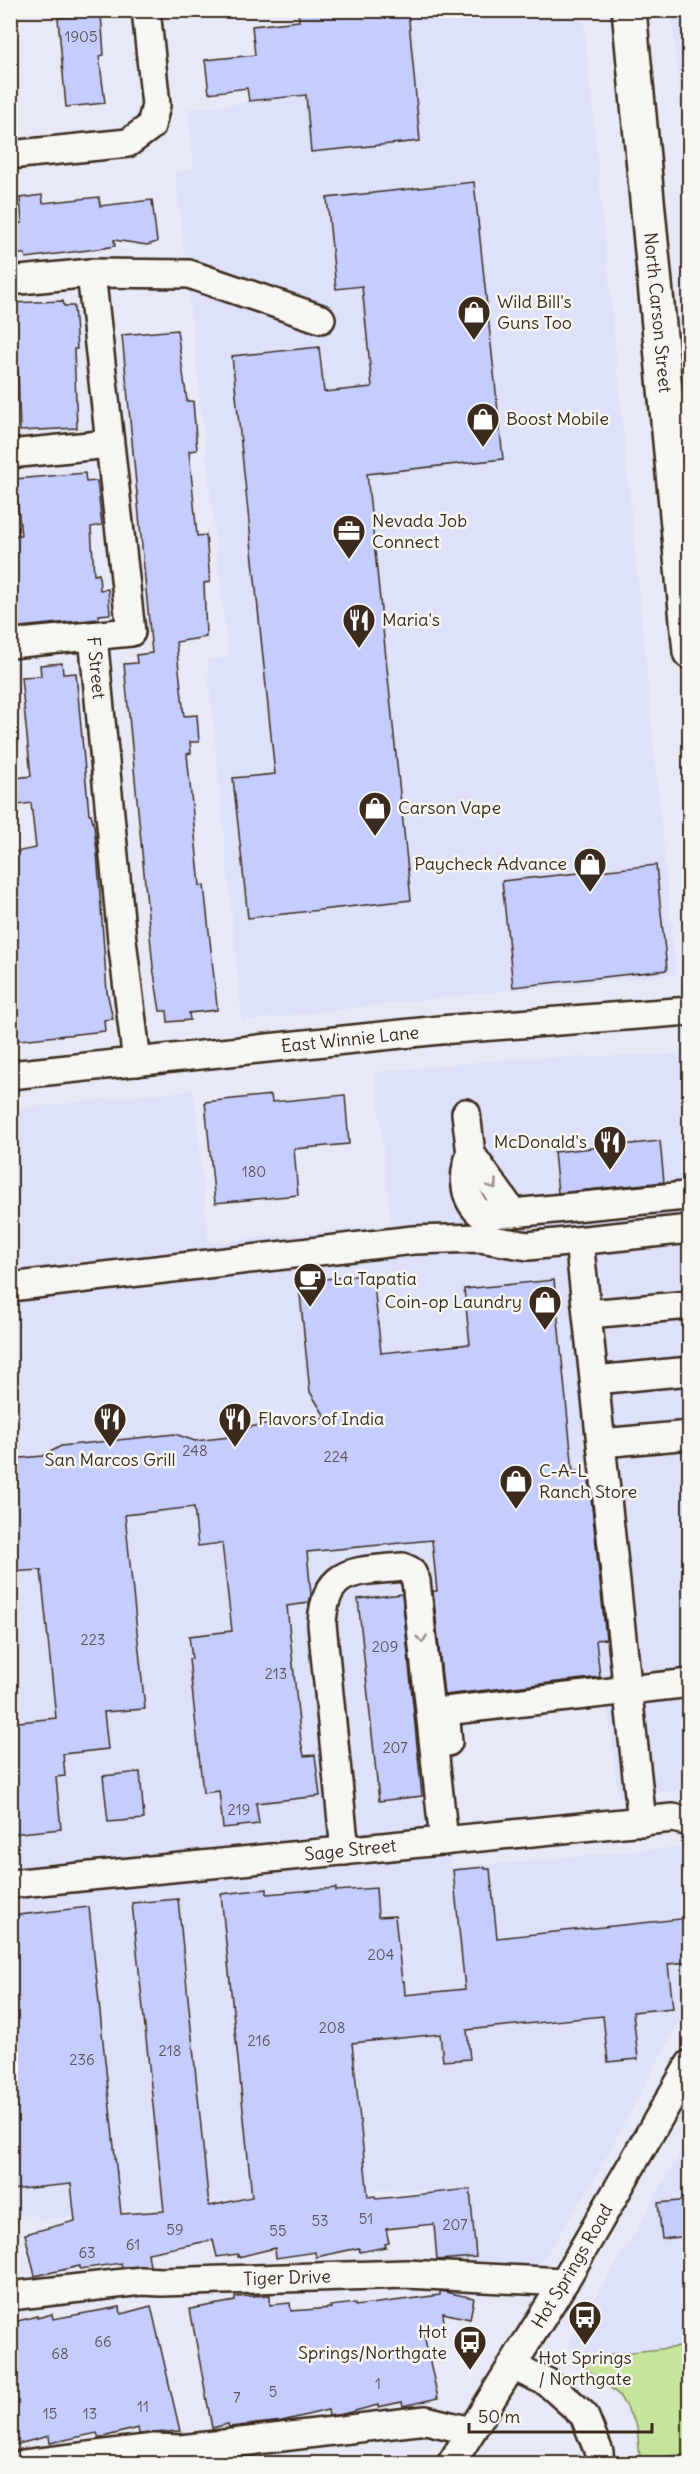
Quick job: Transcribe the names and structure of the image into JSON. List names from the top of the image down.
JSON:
{
  "streets": {
    "main road": ["North Carson Street"],
    "street": [
      "F Street",
      "East Winnie Lane",
      "Sage Street",
      "Hot Springs Road",
      "Tiger Drive"
    ]
  },
  "crossings": [
    ["F Street", "East Winnie Lane"],
    ["Hot Springs Road", "Tiger Drive"]
  ],
  "places": {
    "shop": [
      "Wild Bill's Guns Too",
      "Boost Mobile",
      "Carson Vape",
      "Paycheck Advance",
      "Coin-op Laundry",
      "C-A-L Ranch Store"
    ],
    "office": ["Nevada Job Connect"],
    "restaurant": [
      "Maria's",
      "McDonald's",
      "San Marcos Grill",
      "Flavors of India"
    ],
    "cafe": ["La Tapatia"],
    "bus stop": ["Hot Springs / Northgate", "Hot Springs/Northgate"]
  },
  "house_numbers": [
    "1905",
    "180",
    "248",
    "224",
    "223",
    "209",
    "213",
    "207",
    "219",
    "204",
    "208",
    "216",
    "218",
    "236",
    "51",
    "53",
    "207",
    "59",
    "55",
    "61",
    "63",
    "66",
    "68",
    "1",
    "5",
    "7",
    "11",
    "15",
    "13"
  ],
  "scale_bar": "50 m"
}
